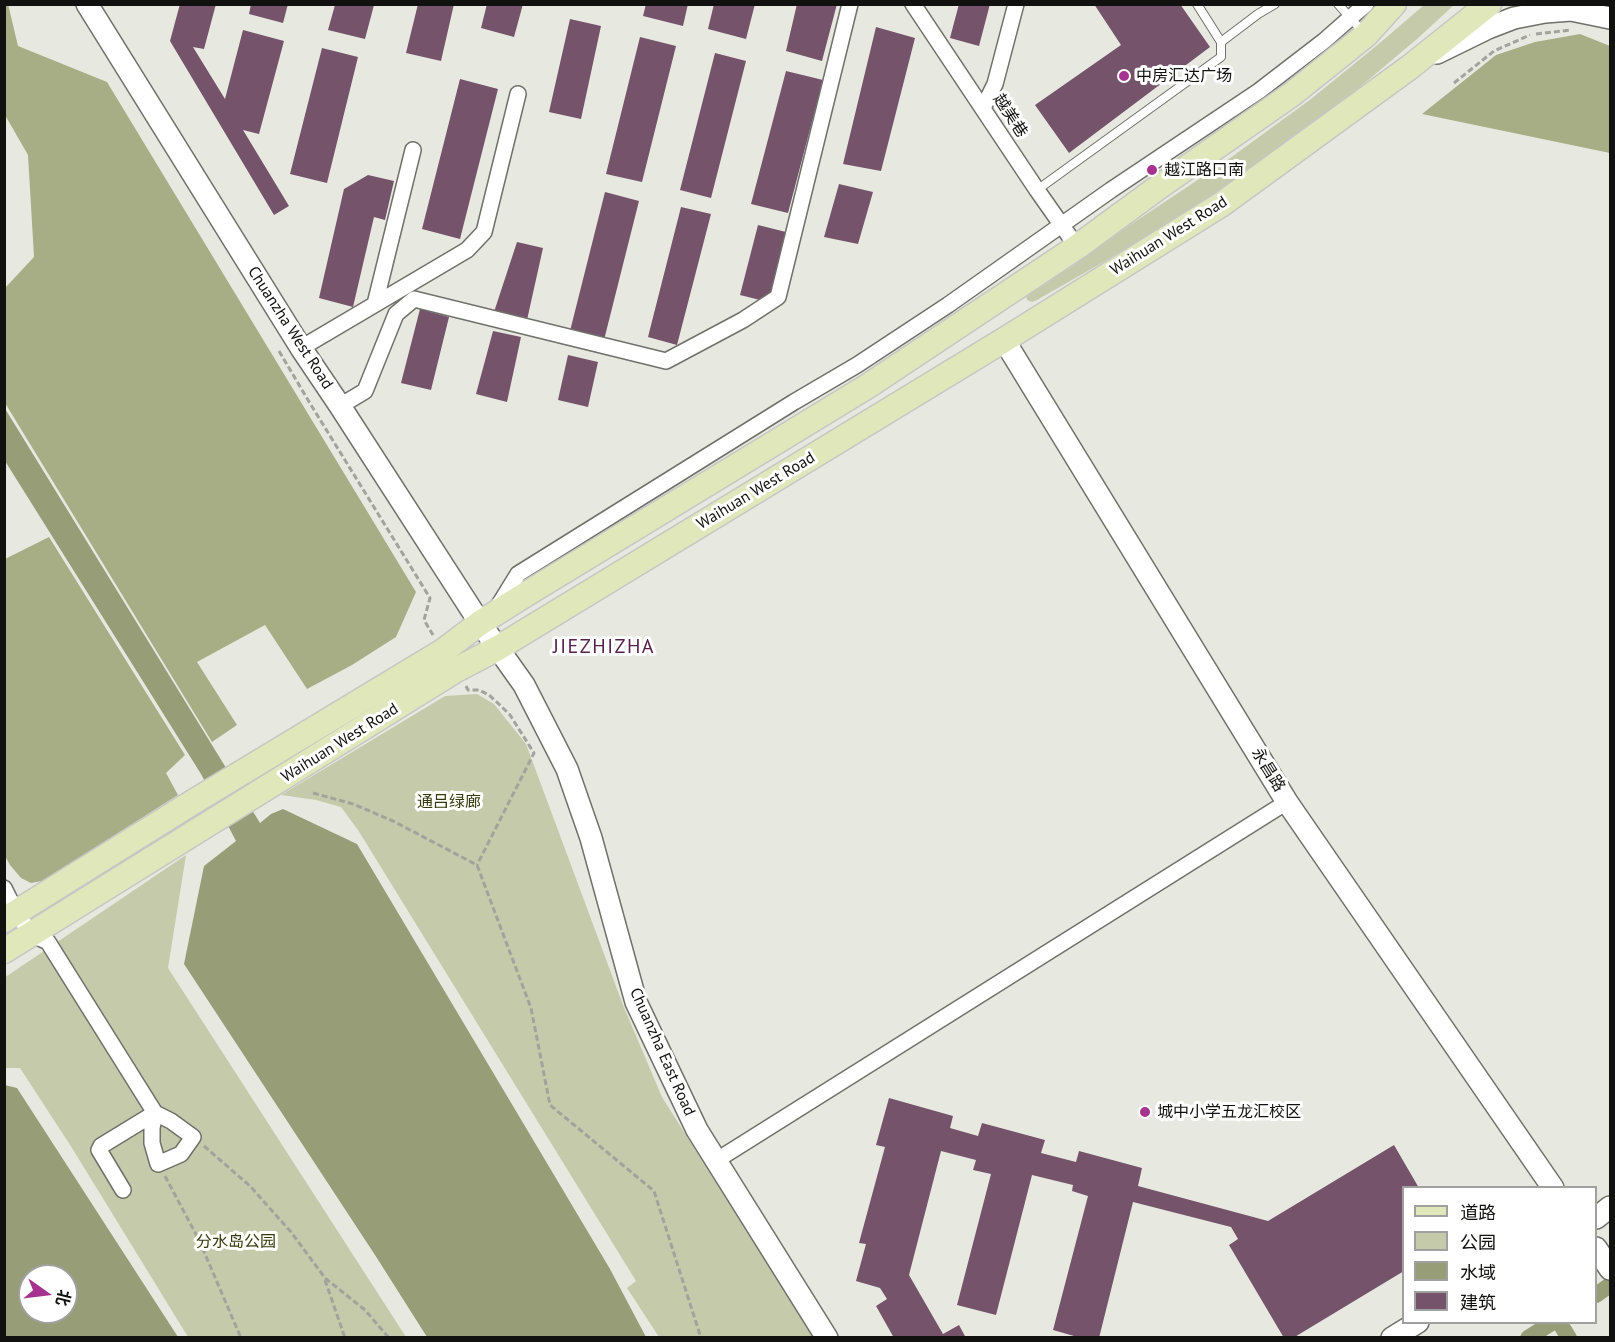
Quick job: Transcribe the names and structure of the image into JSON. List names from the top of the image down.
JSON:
{
  "streets": {
    "main road": ["Waihuan West Road"],
    "street": [
      "越美巷",
      "Chuanzha West Road",
      "永昌路",
      "Chuanzha East Road"
    ]
  },
  "crossings": [
    ["越美巷", "Waihuan West Road"],
    ["Waihuan West Road", "Chuanzha West Road"],
    ["Waihuan West Road", "永昌路"],
    ["Waihuan West Road", "Chuanzha East Road"],
    ["Chuanzha West Road", "Chuanzha East Road"]
  ],
  "districts": ["JIEZHIZHA"],
  "parks": ["通吕绿廊", "分水岛公园"],
  "places": ["中房汇达广场", "越江路口南", "城中小学五龙汇校区"],
  "legend": [
    "道路",
    "公园",
    "水域",
    "建筑"
  ],
  "north": "right"
}
